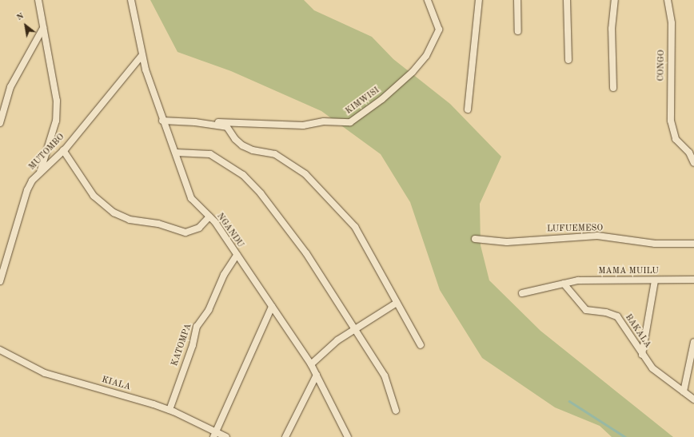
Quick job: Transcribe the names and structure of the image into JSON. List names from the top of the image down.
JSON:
{
  "streets": {
    "street": [
      "CONGO",
      "KIMWISI",
      "MUTOMBO",
      "LUFUEMESO",
      "NGANDU",
      "MAMA MUILU",
      "BAKALA",
      "KATOMPA",
      "KIALA"
    ]
  },
  "crossings": [
    ["MUTOMBO", "NGANDU"],
    ["NGANDU", "KATOMPA"],
    ["MAMA MUILU", "BAKALA"],
    ["KATOMPA", "KIALA"]
  ],
  "north": "top left"
}
